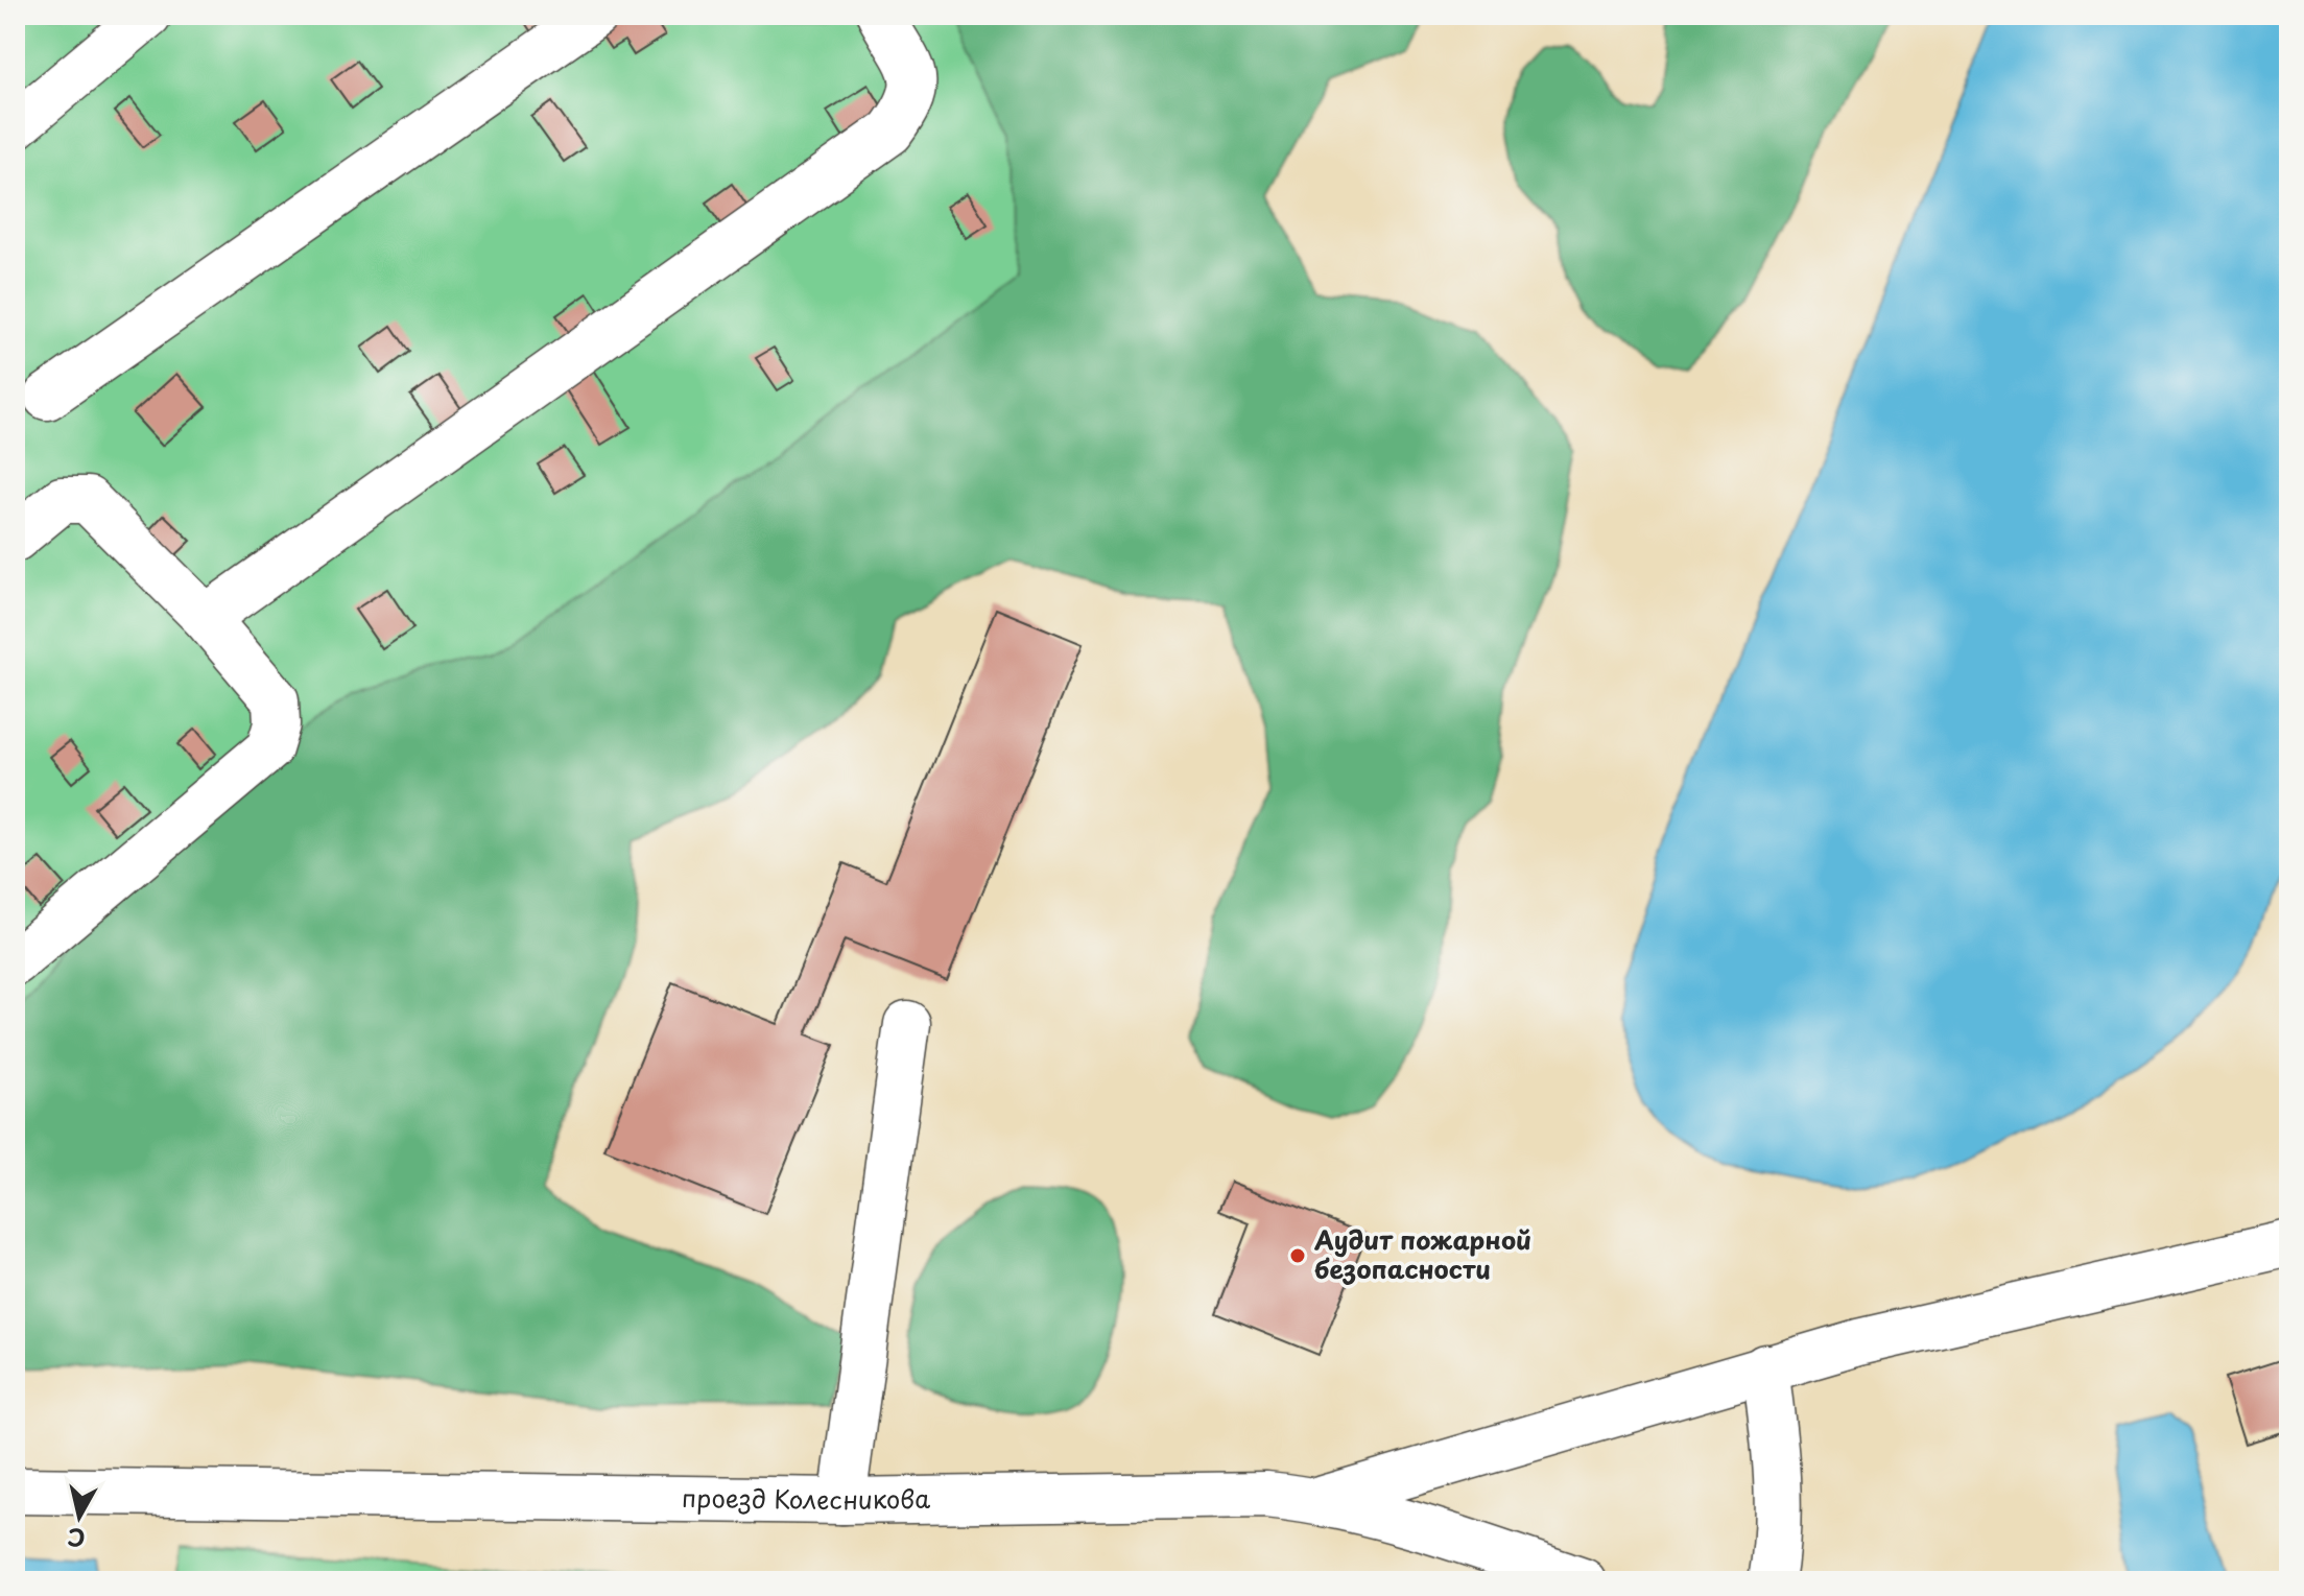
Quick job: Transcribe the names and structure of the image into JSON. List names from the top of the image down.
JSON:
{
  "streets": {
    "street": ["проезд Колесникова"]
  },
  "places": ["Аудит пожарной безопасности"],
  "north": "bottom"
}
